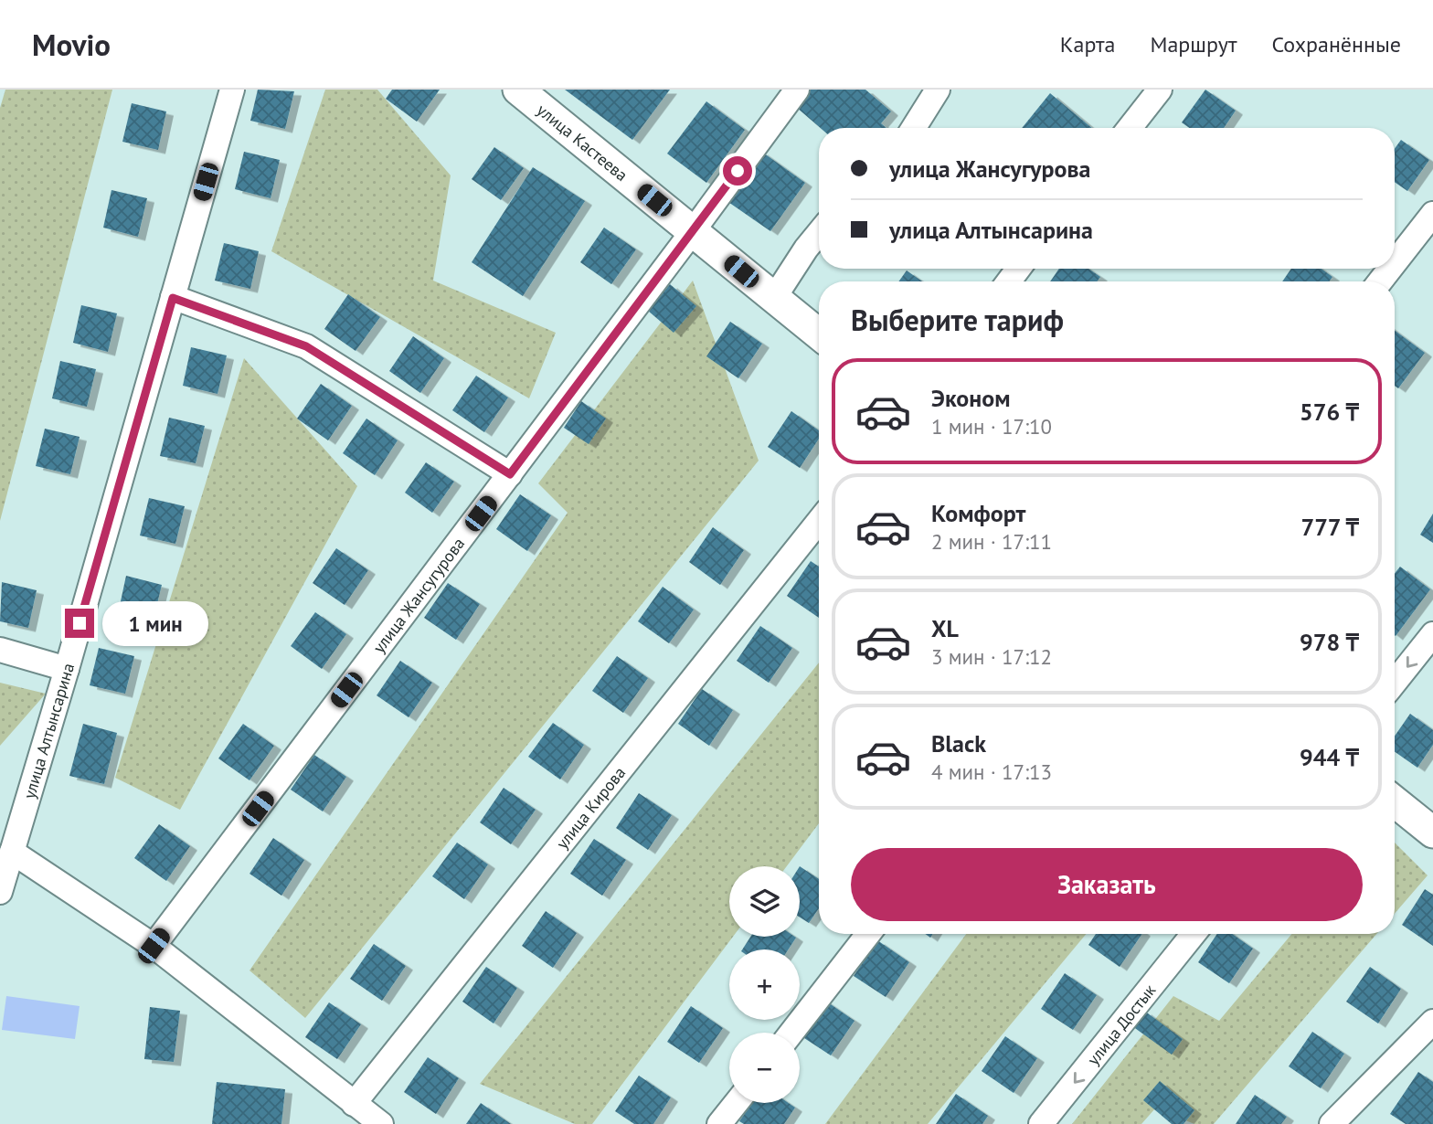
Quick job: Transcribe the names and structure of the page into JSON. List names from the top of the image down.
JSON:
{
  "streets": {
    "street": [
      "улица Кастеева",
      "улица Жансугурова",
      "улица Алтынсарина",
      "улица Кирова",
      "улица Достык"
    ]
  },
  "crossings": [
    ["улица Кастеева", "улица Жансугурова"]
  ],
  "one_way": ["улица Достык"],
  "page": {
    "header": "Movio",
    "nav": ["Карта", "Маршрут", "Сохранённые"],
    "banner": ["улица Жансугурова", "улица Алтынсарина"],
    "heading": "Выберите тариф",
    "list": [
      {
        "name": "Эконом",
        "note": "1 мин · 17:10",
        "value": "576 ₸"
      },
      {
        "name": "Комфорт",
        "note": "2 мин · 17:11",
        "value": "777 ₸"
      },
      {
        "name": "XL",
        "note": "3 мин · 17:12",
        "value": "978 ₸"
      },
      {
        "name": "Black",
        "note": "4 мин · 17:13",
        "value": "944 ₸"
      }
    ],
    "bubble": "1 мин",
    "buttons": "Заказать",
    "map_buttons": ["+", "−"]
  }
}
